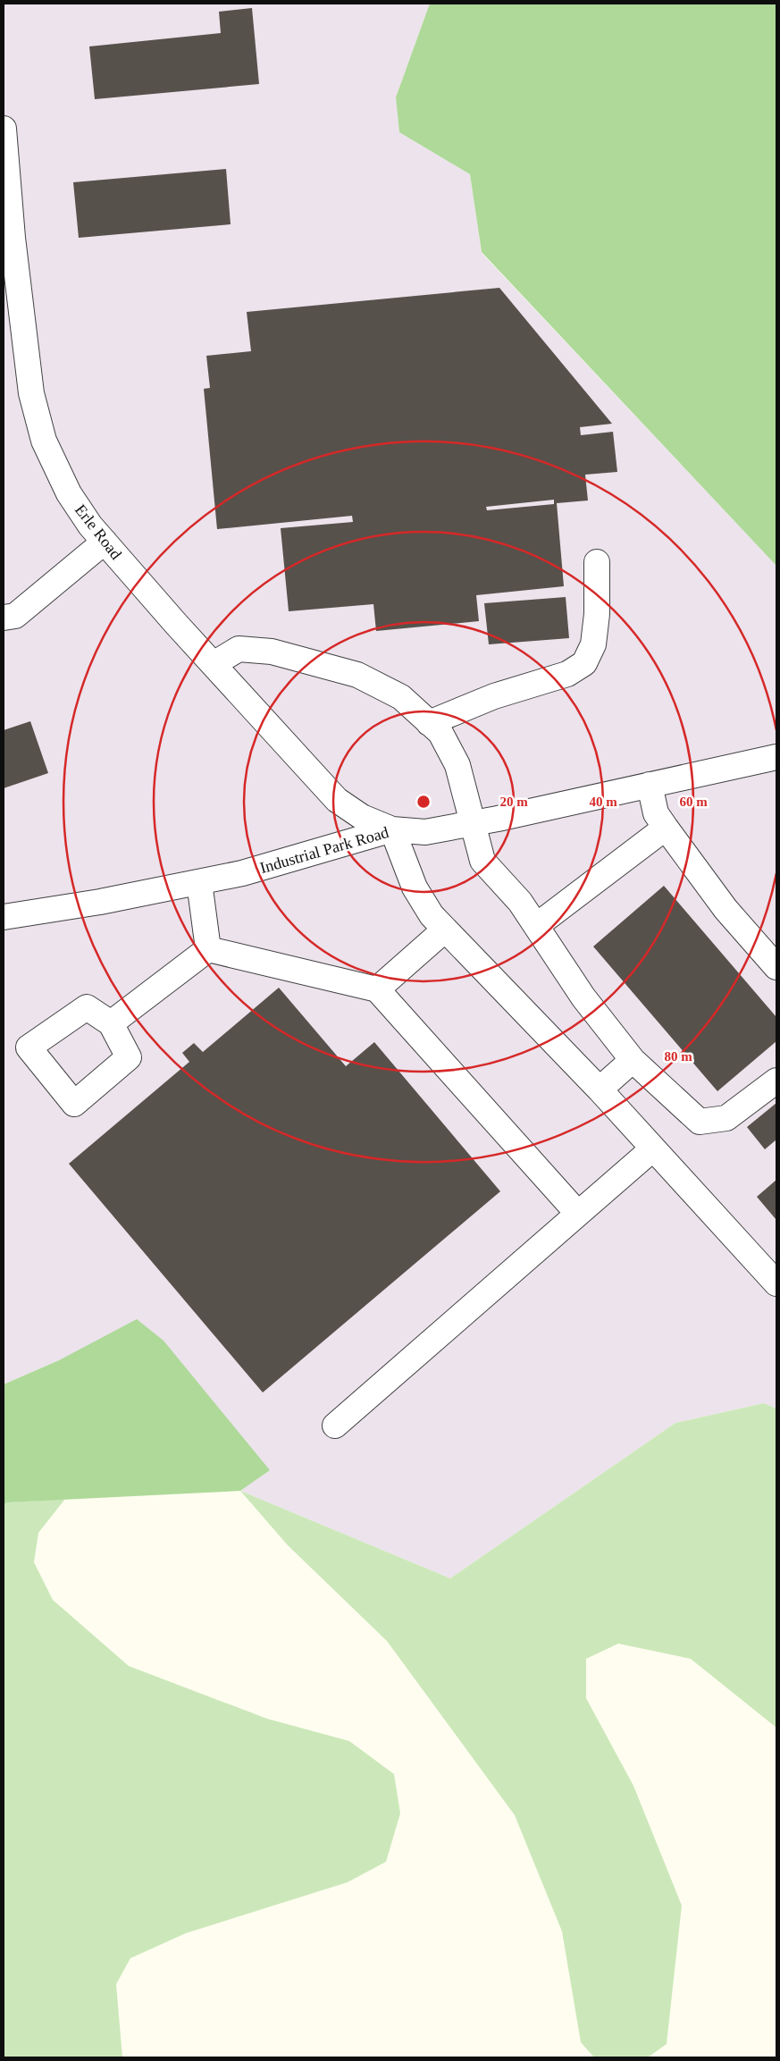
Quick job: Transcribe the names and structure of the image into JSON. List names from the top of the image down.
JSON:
{
  "streets": {
    "street": ["Erle Road", "Industrial Park Road"]
  },
  "crossings": [
    ["Erle Road", "Industrial Park Road"]
  ],
  "rings": [
    "20 m",
    "40 m",
    "60 m",
    "80 m"
  ]
}
